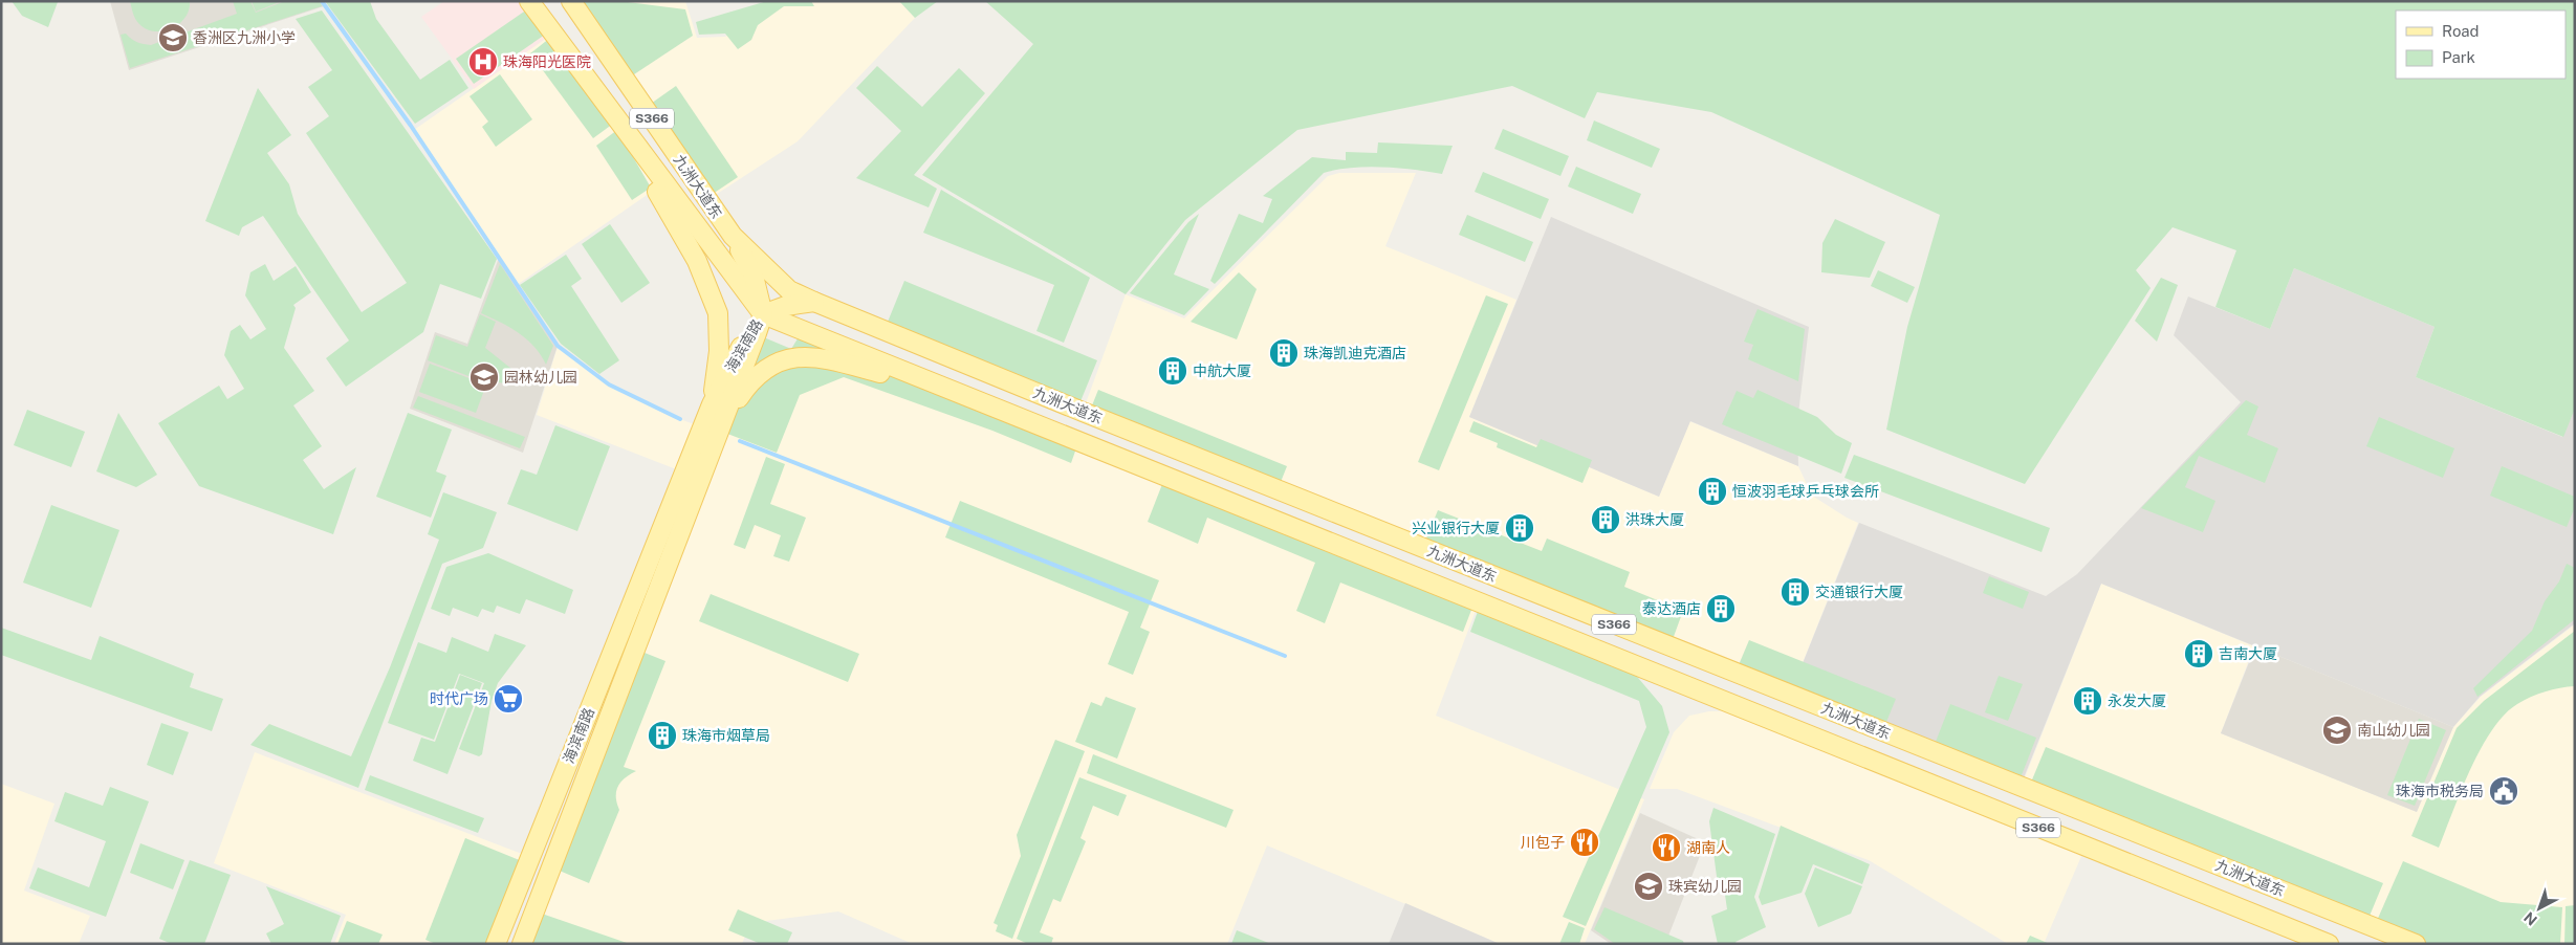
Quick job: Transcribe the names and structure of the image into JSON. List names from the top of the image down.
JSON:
{
  "streets": {
    "main road": ["S366", "九洲大道东", "海滨南路"]
  },
  "crossings": [
    ["九洲大道东", "海滨南路"]
  ],
  "places": {
    "school or university": [
      "香洲区九洲小学",
      "园林幼儿园",
      "南山幼儿园",
      "珠宾幼儿园"
    ],
    "hospital": ["珠海阳光医院"],
    "building": [
      "珠海凯迪克酒店",
      "中航大厦",
      "恒波羽毛球乒乓球会所",
      "洪珠大厦",
      "兴业银行大厦",
      "交通银行大厦",
      "泰达酒店",
      "吉南大厦",
      "永发大厦",
      "珠海市烟草局"
    ],
    "supermarket": ["时代广场"],
    "public building": ["珠海市税务局"],
    "restaurant": ["川包子", "湖南人"]
  },
  "legend": ["Road", "Park"],
  "north": "bottom left"
}
